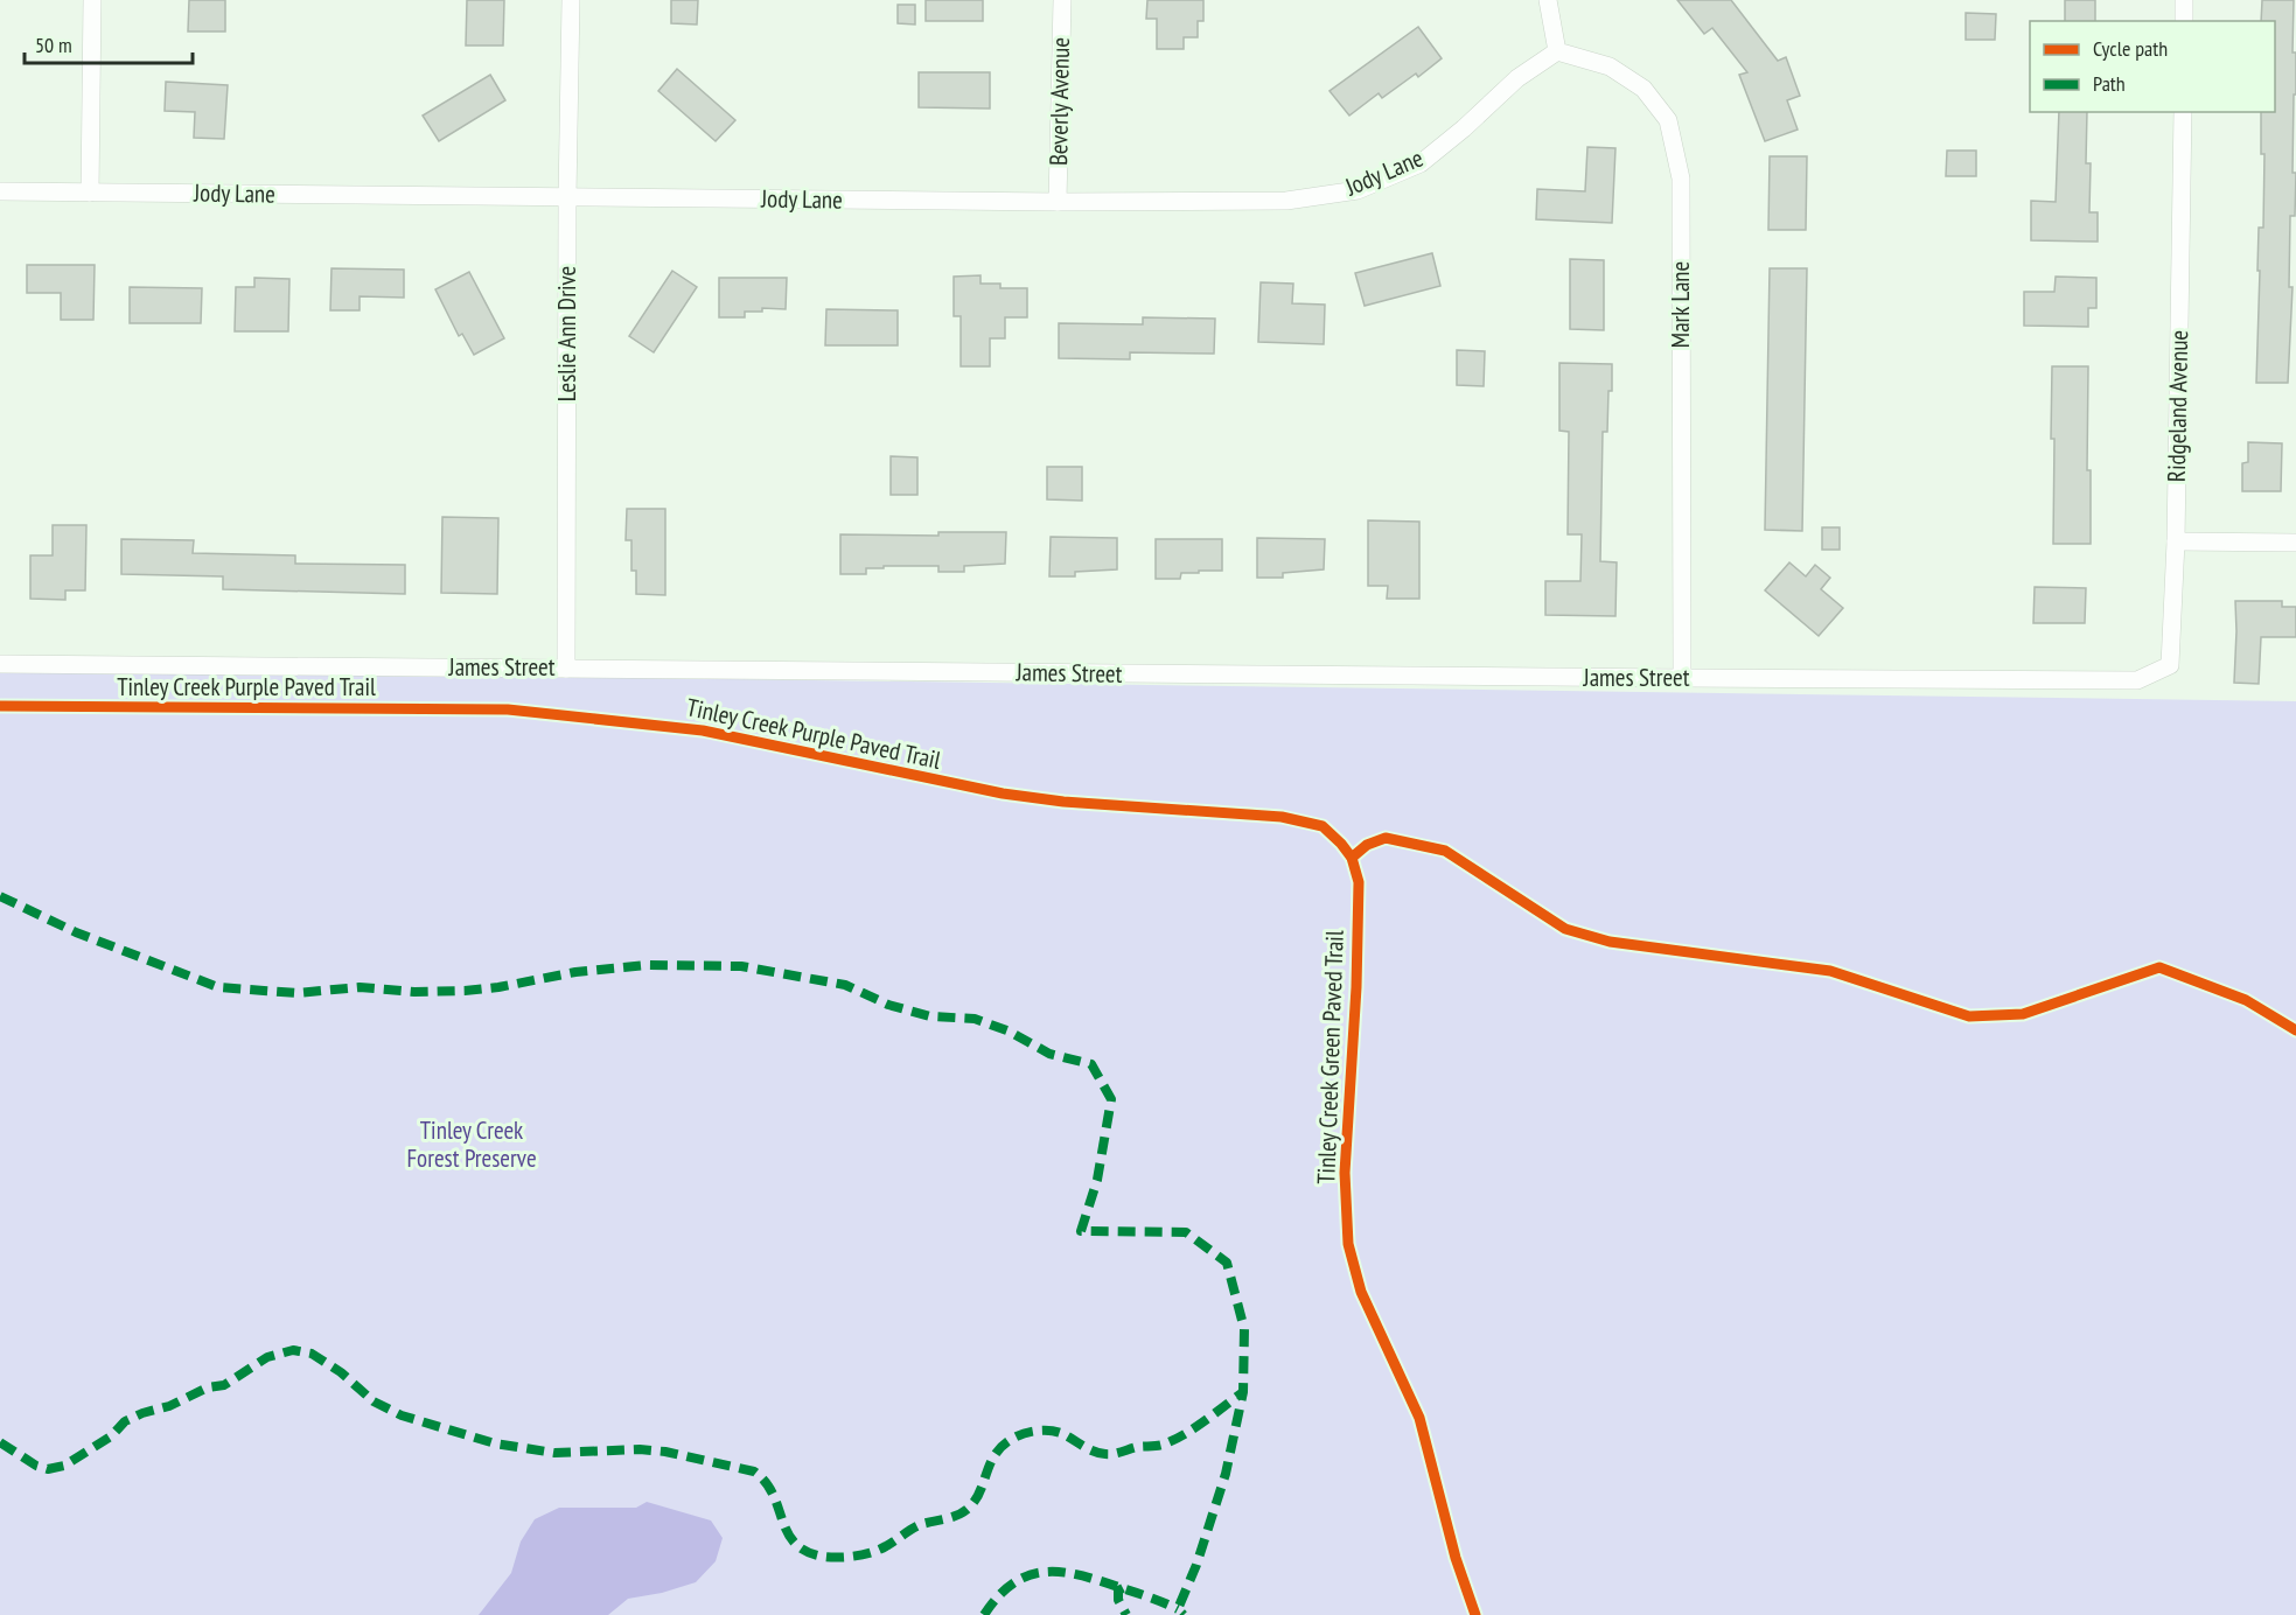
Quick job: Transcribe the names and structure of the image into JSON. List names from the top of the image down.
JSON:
{
  "streets": {
    "street": [
      "Beverly Avenue",
      "Jody Lane",
      "Mark Lane",
      "Leslie Ann Drive",
      "Ridgeland Avenue",
      "James Street"
    ],
    "cycle path": ["Tinley Creek Purple Paved Trail"]
  },
  "crossings": [
    ["Beverly Avenue", "Jody Lane"],
    ["Jody Lane", "Mark Lane"],
    ["Jody Lane", "Leslie Ann Drive"],
    ["Mark Lane", "James Street"],
    ["Leslie Ann Drive", "James Street"],
    ["Ridgeland Avenue", "James Street"]
  ],
  "parks": ["Tinley Creek Forest Preserve"],
  "legend": ["Cycle path", "Path"],
  "scale_bar": "50 m"
}
